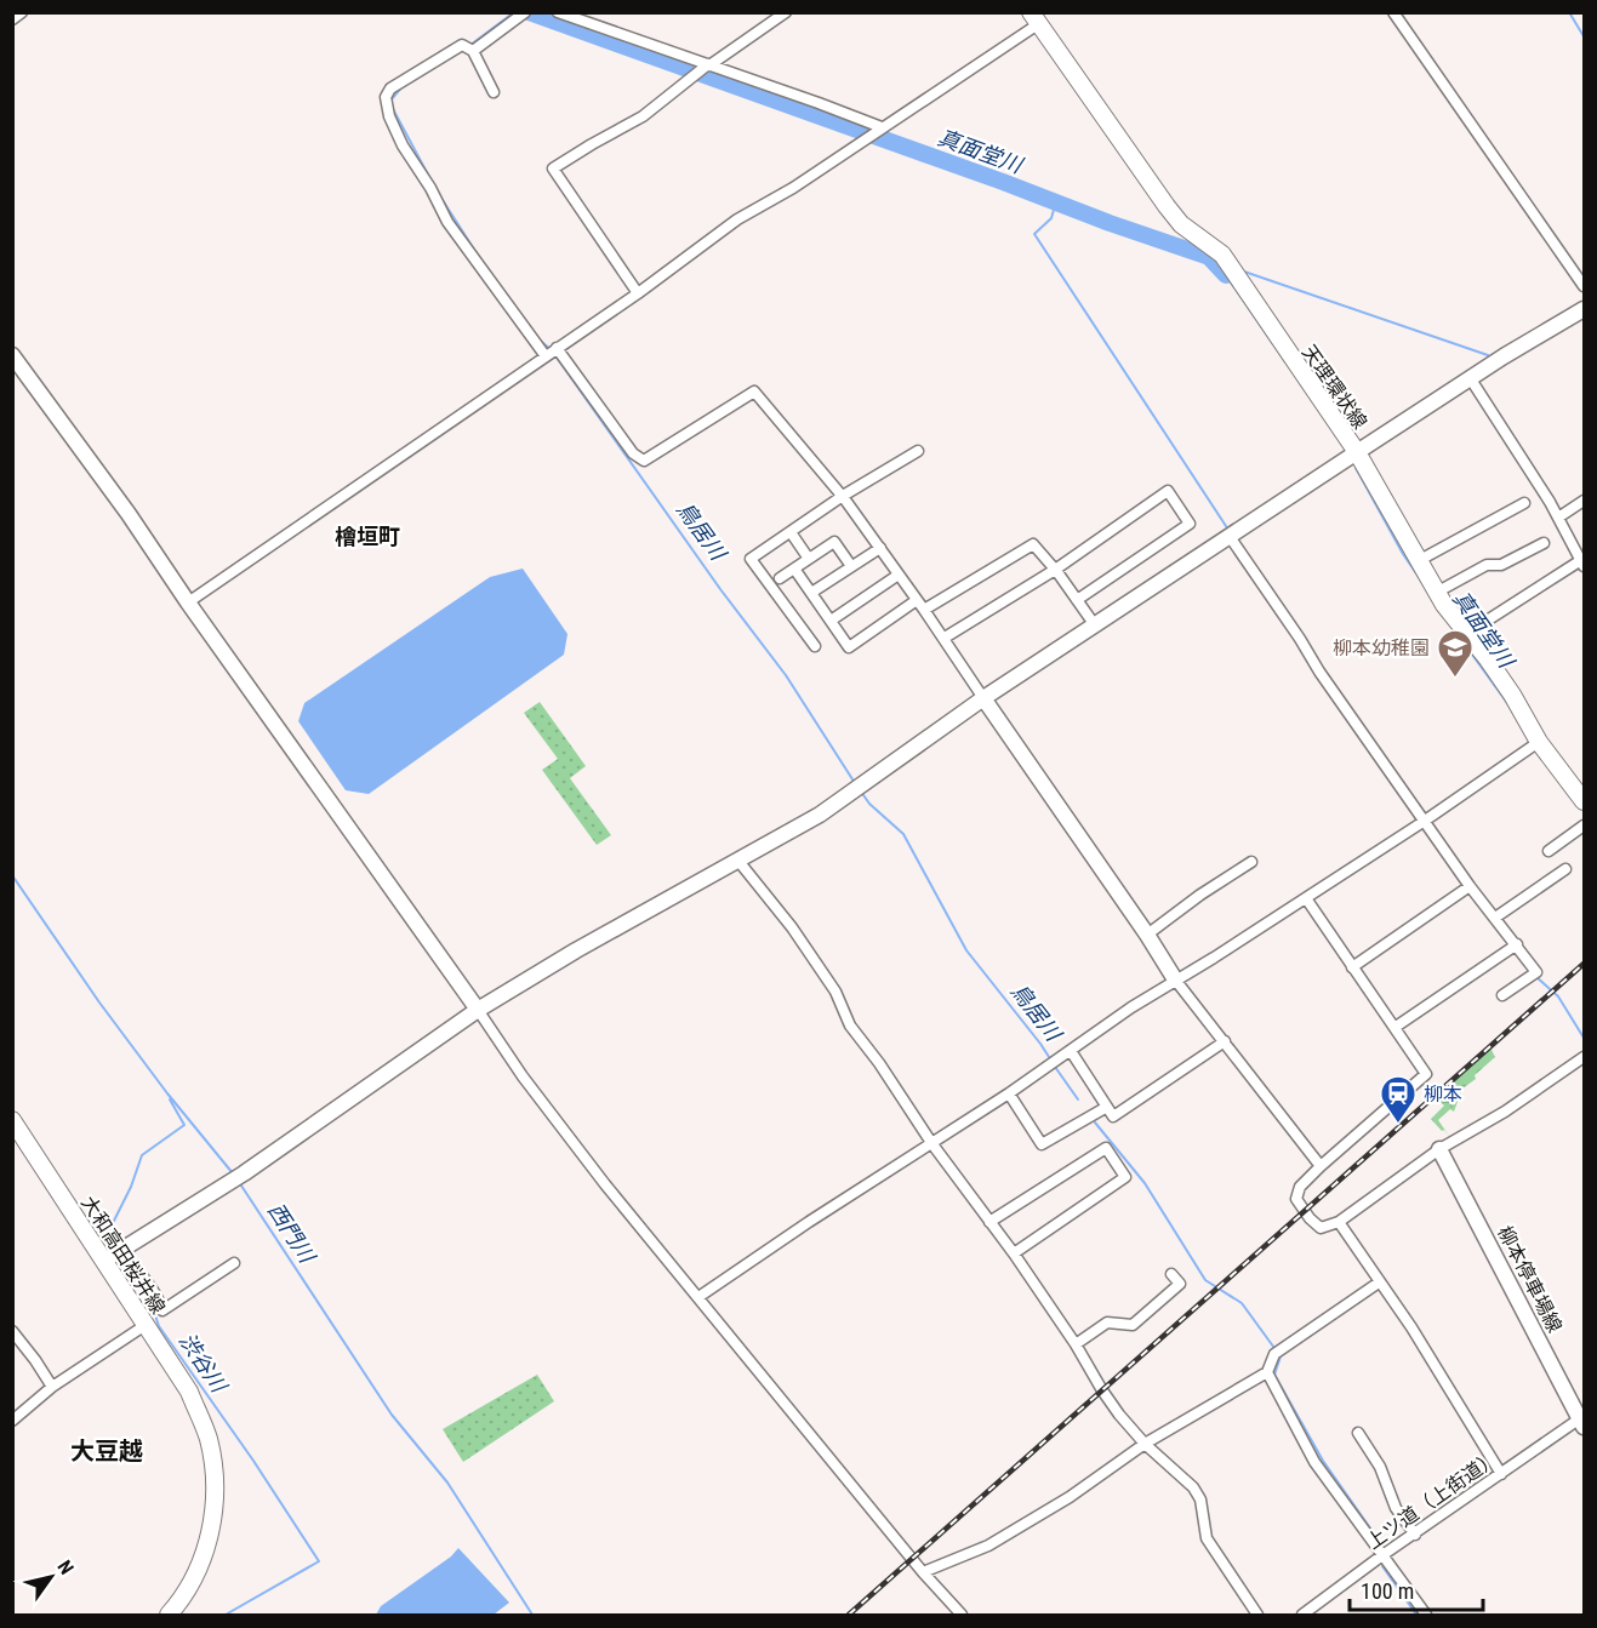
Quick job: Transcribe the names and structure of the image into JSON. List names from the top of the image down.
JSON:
{
  "streets": {
    "main road": ["天理環状線", "大和高田桜井線"],
    "street": ["柳本停車場線", "上ツ道（上街道）"]
  },
  "crossings": [
    ["柳本停車場線", "上ツ道（上街道）"]
  ],
  "districts": ["檜垣町", "大豆越"],
  "water": [
    "真面堂川",
    "鳥居川",
    "西門川",
    "渋谷川"
  ],
  "places": {
    "school or university": ["柳本幼稚園"],
    "station": ["柳本"]
  },
  "scale_bar": "100 m",
  "north": "top right"
}
